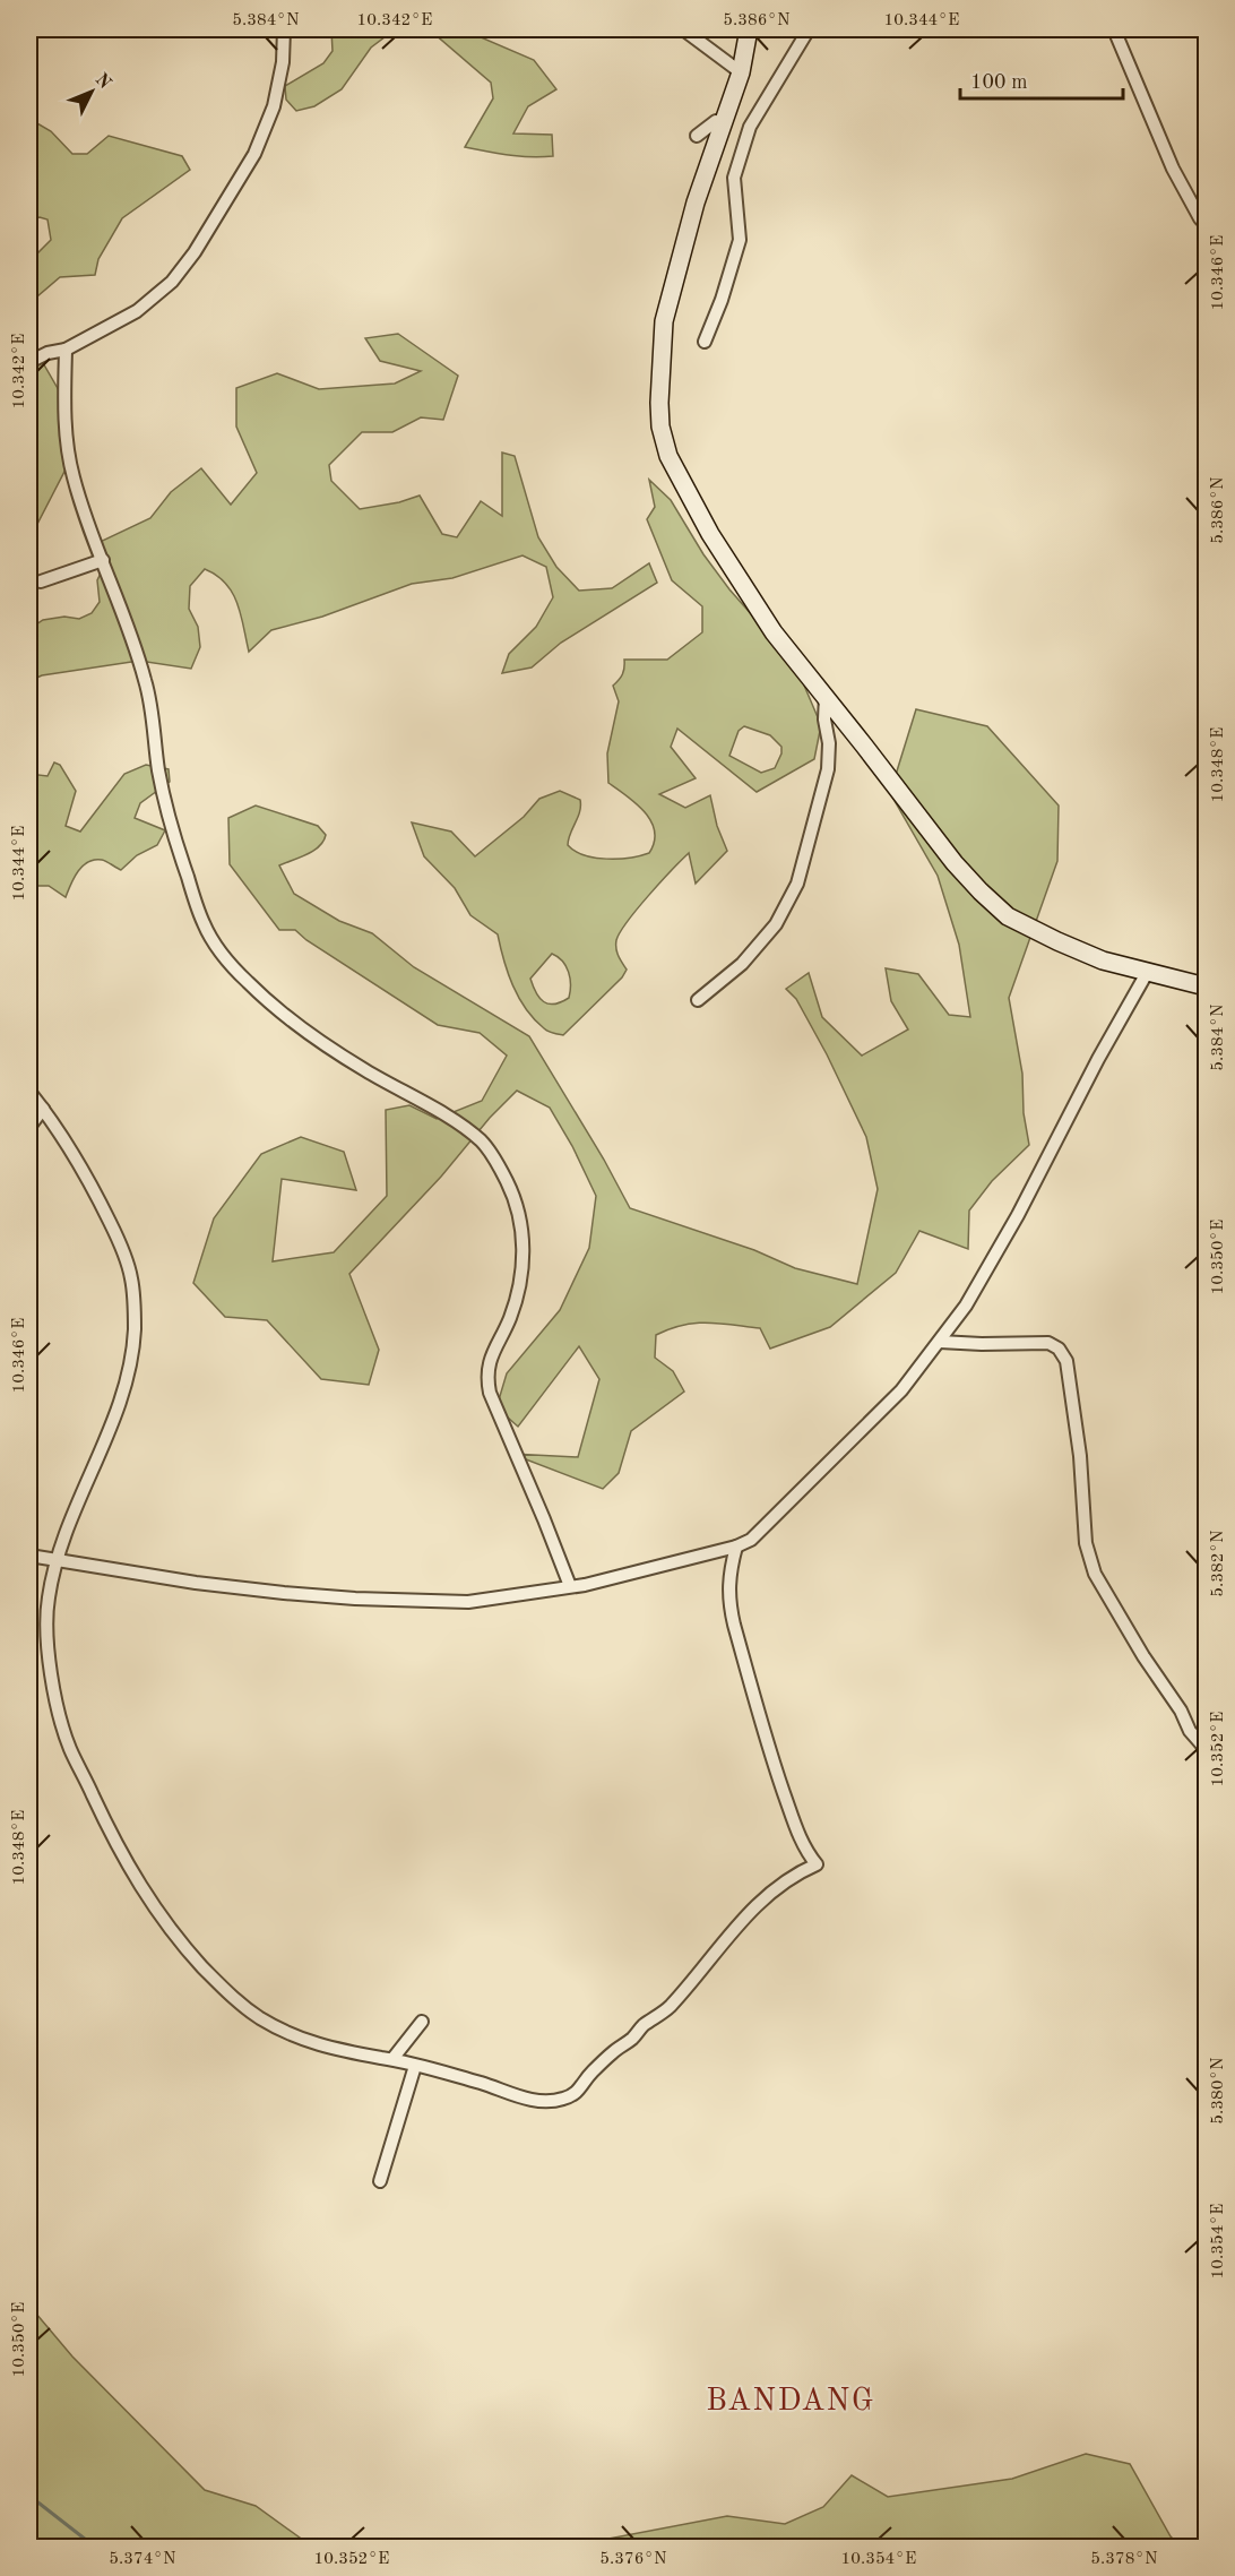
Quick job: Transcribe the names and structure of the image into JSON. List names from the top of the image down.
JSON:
{
  "districts": ["BANDANG"],
  "scale_bar": "100 m",
  "north": "top right",
  "coordinates": [
    "5.384°N",
    "10.342°E",
    "5.386°N",
    "10.344°E",
    "10.346°E",
    "10.348°E",
    "10.350°E",
    "5.382°N",
    "10.352°E",
    "5.380°N",
    "10.354°E",
    "5.374°N",
    "5.376°N",
    "5.378°N"
  ]
}
